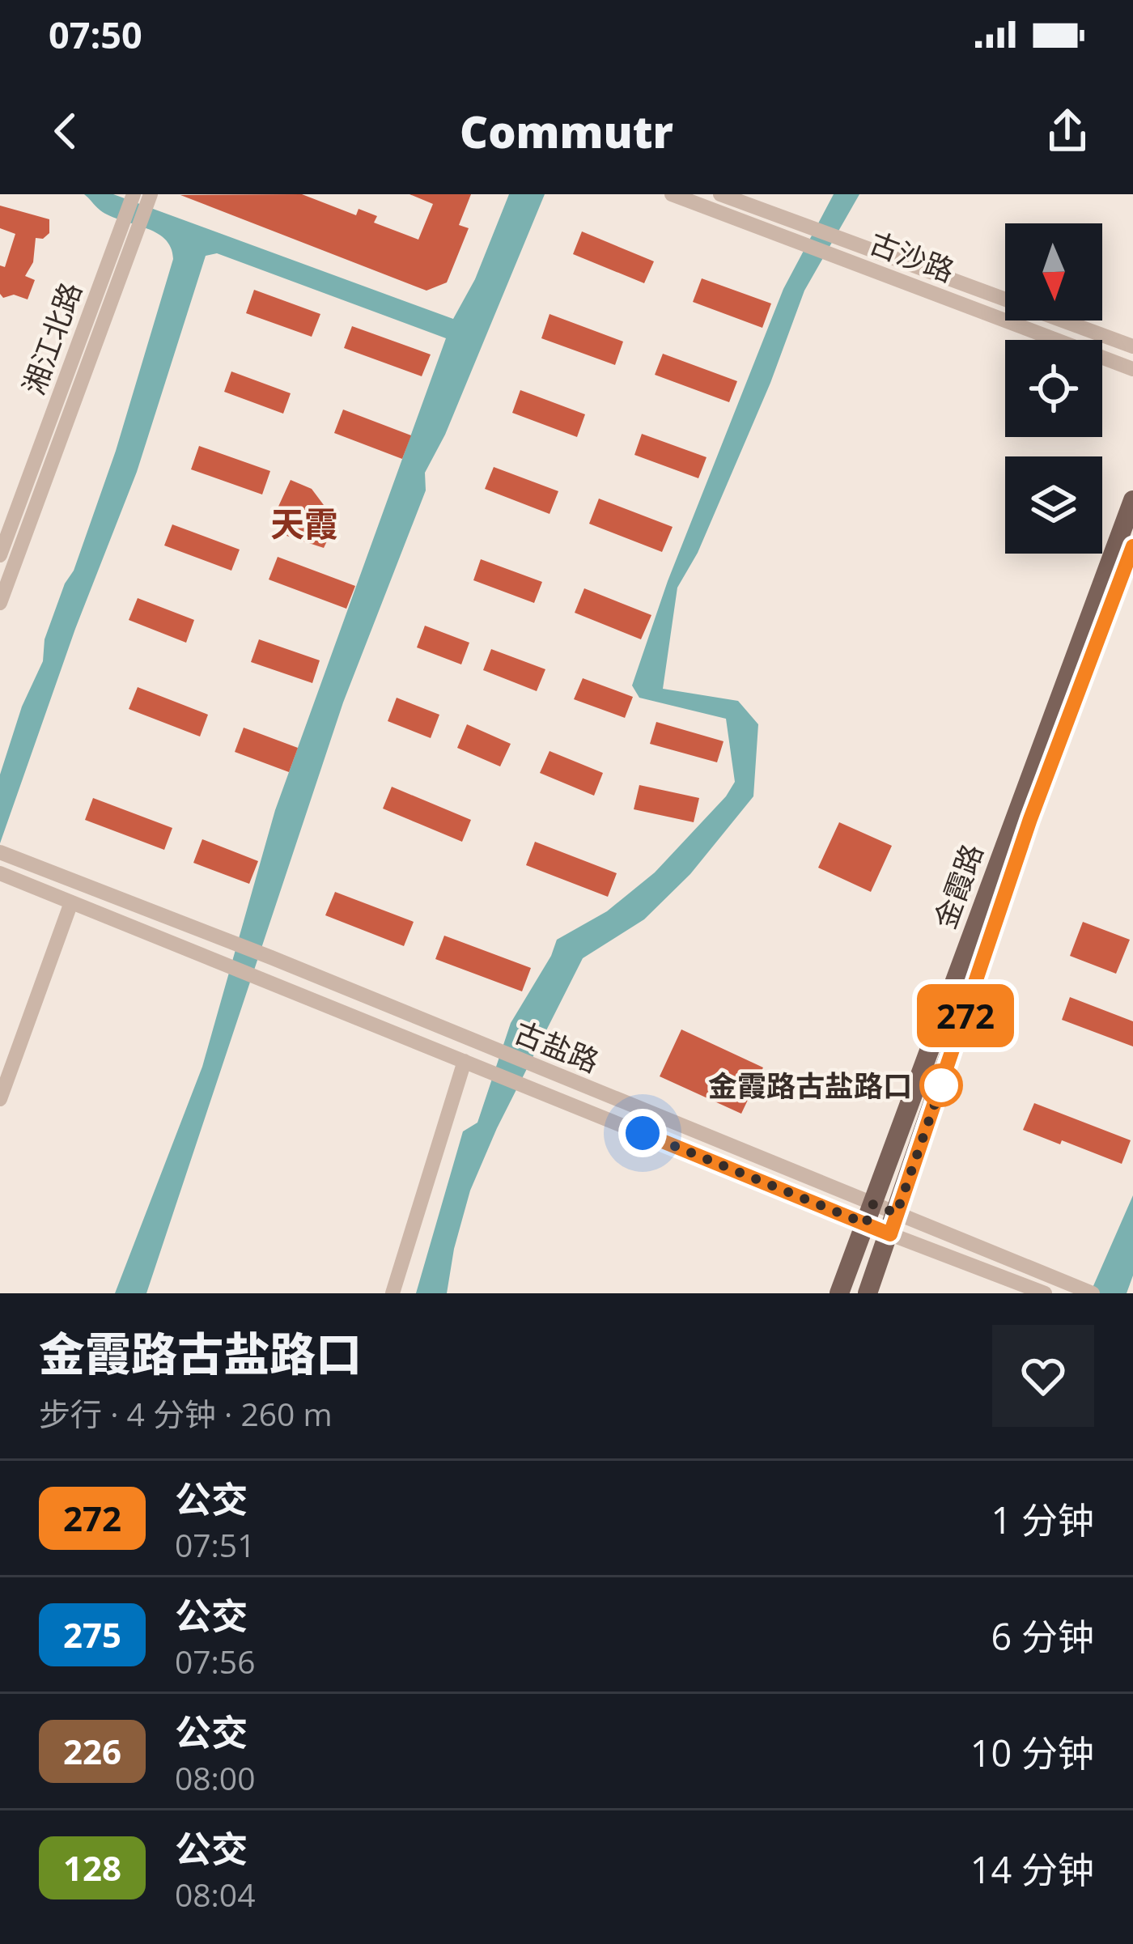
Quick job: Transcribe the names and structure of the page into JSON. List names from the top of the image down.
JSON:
{
  "streets": {
    "main road": ["金霞路"],
    "street": ["古沙路", "湘江北路", "古盐路"]
  },
  "crossings": [
    ["金霞路", "古盐路"]
  ],
  "districts": ["天霞"],
  "places": ["金霞路古盐路口"],
  "lines": ["bus line 272"],
  "north": "bottom",
  "page": {
    "status": "07:50",
    "header": "Commutr",
    "on_map": "272",
    "heading": ["金霞路古盐路口", "步行 · 4 分钟 · 260 m"],
    "list": [
      {
        "mark": "272",
        "name": "公交",
        "note": "07:51",
        "value": "1 分钟"
      },
      {
        "mark": "275",
        "name": "公交",
        "note": "07:56",
        "value": "6 分钟"
      },
      {
        "mark": "226",
        "name": "公交",
        "note": "08:00",
        "value": "10 分钟"
      },
      {
        "mark": "128",
        "name": "公交",
        "note": "08:04",
        "value": "14 分钟"
      }
    ]
  }
}
